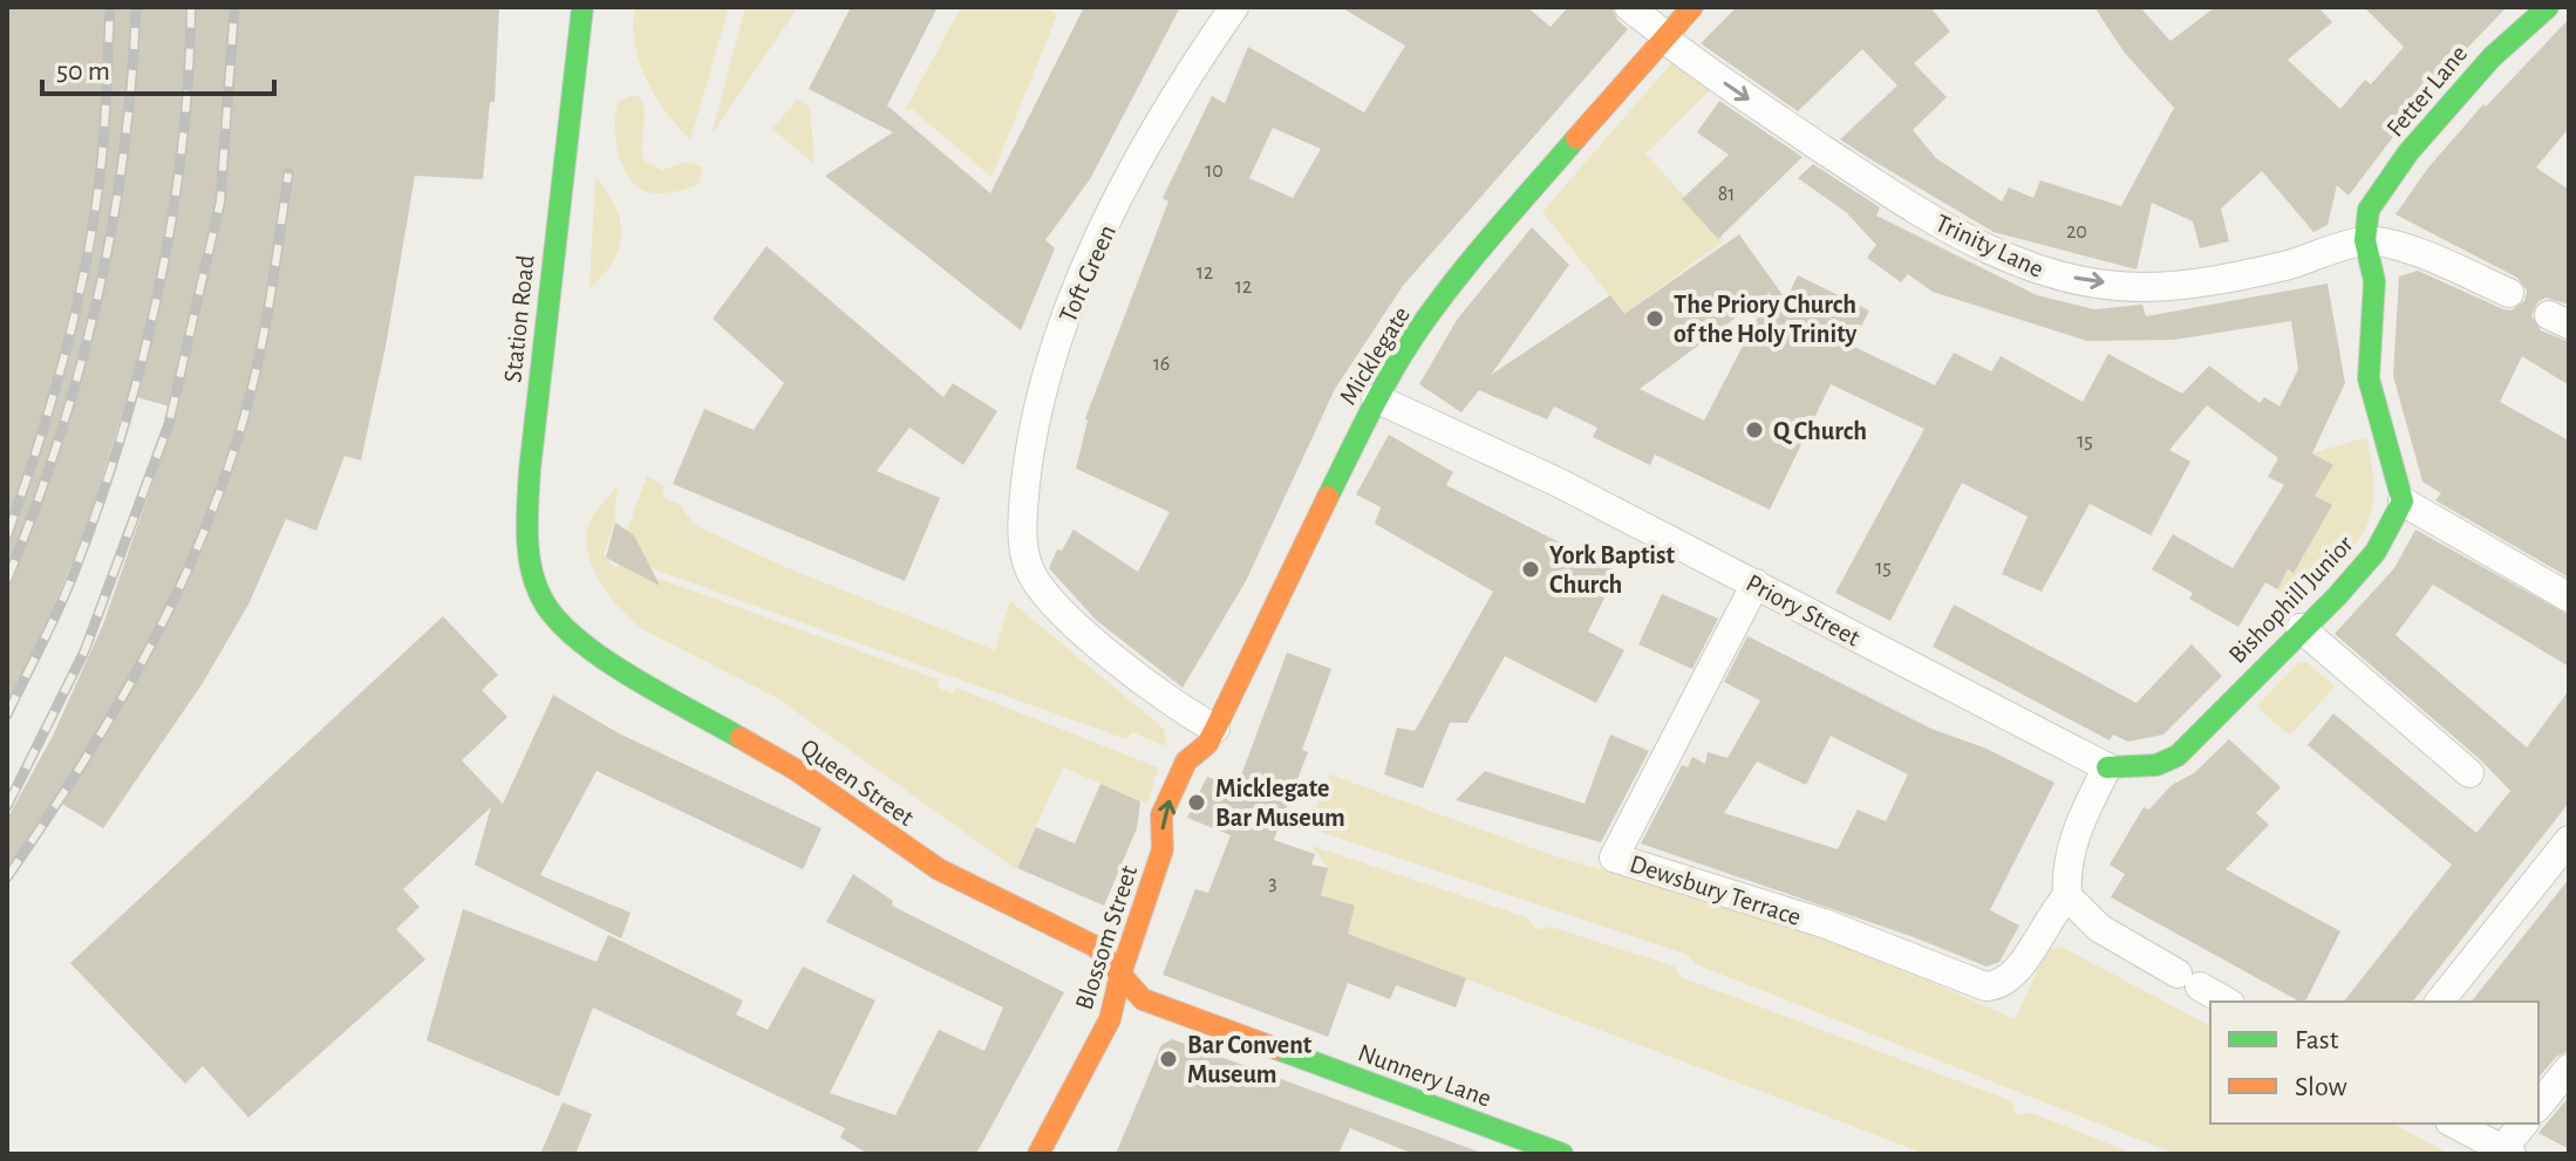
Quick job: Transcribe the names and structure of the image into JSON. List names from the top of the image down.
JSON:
{
  "streets": {
    "street": [
      "Fetter Lane",
      "Trinity Lane",
      "Toft Green",
      "Station Road",
      "Micklegate",
      "Bishophill Junior",
      "Priory Street",
      "Queen Street",
      "Dewsbury Terrace",
      "Blossom Street",
      "Nunnery Lane"
    ]
  },
  "crossings": [
    ["Fetter Lane", "Trinity Lane"],
    ["Trinity Lane", "Micklegate"],
    ["Toft Green", "Micklegate"],
    ["Station Road", "Queen Street"],
    ["Micklegate", "Priory Street"],
    ["Micklegate", "Blossom Street"],
    ["Bishophill Junior", "Priory Street"],
    ["Priory Street", "Dewsbury Terrace"],
    ["Queen Street", "Blossom Street"],
    ["Queen Street", "Nunnery Lane"],
    ["Blossom Street", "Nunnery Lane"]
  ],
  "one_way": ["Trinity Lane", "Blossom Street"],
  "places": [
    "The Priory Church of the Holy Trinity",
    "Q Church",
    "York Baptist Church",
    "Micklegate Bar Museum",
    "Bar Convent Museum"
  ],
  "house_numbers": [
    "10",
    "81",
    "20",
    "12",
    "12",
    "16",
    "15",
    "15",
    "3"
  ],
  "legend": ["Fast", "Slow"],
  "scale_bar": "50 m"
}
